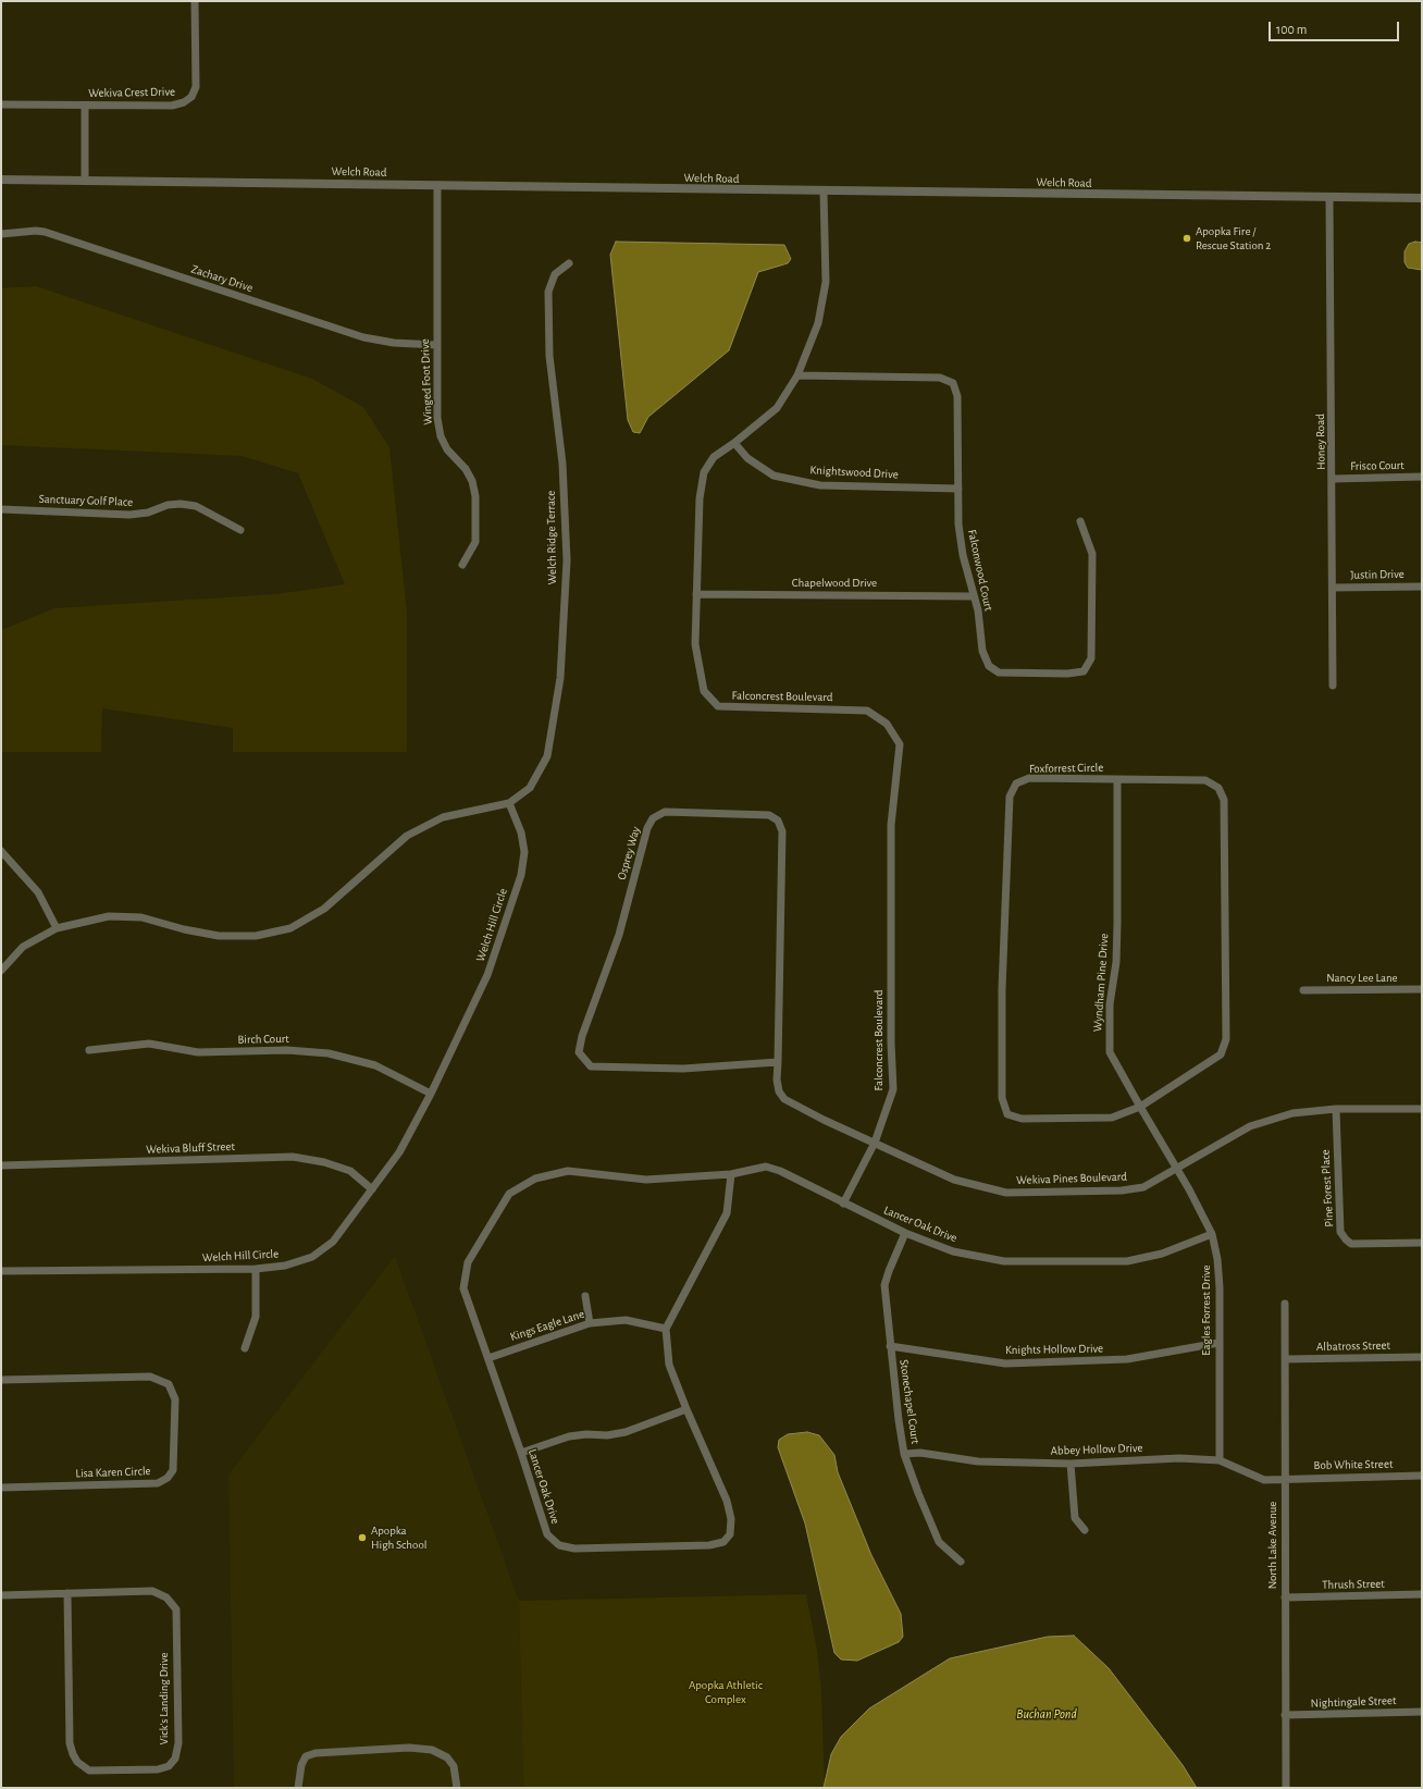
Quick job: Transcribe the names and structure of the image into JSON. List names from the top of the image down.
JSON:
{
  "streets": {
    "street": [
      "Wekiva Crest Drive",
      "Welch Road",
      "Zachary Drive",
      "Winged Foot Drive",
      "Honey Road",
      "Frisco Court",
      "Knightswood Drive",
      "Sanctuary Golf Place",
      "Welch Ridge Terrace",
      "Falconwood Court",
      "Justin Drive",
      "Chapelwood Drive",
      "Falconcrest Boulevard",
      "Foxforrest Circle",
      "Osprey Way",
      "Welch Hill Circle",
      "Nancy Lee Lane",
      "Wyndham Pine Drive",
      "Birch Court",
      "Wekiva Bluff Street",
      "Wekiva Pines Boulevard",
      "Pine Forest Place",
      "Lancer Oak Drive",
      "Eagles Forrest Drive",
      "Kings Eagle Lane",
      "Albatross Street",
      "Knights Hollow Drive",
      "Stonechapel Court",
      "Abbey Hollow Drive",
      "Bob White Street",
      "Lisa Karen Circle",
      "North Lake Avenue",
      "Thrush Street",
      "Vick's Landing Drive",
      "Nightingale Street"
    ]
  },
  "crossings": [
    ["Welch Road", "Winged Foot Drive"],
    ["Welch Road", "Honey Road"],
    ["Welch Road", "Falconcrest Boulevard"],
    ["Zachary Drive", "Winged Foot Drive"],
    ["Honey Road", "Frisco Court"],
    ["Honey Road", "Justin Drive"],
    ["Knightswood Drive", "Falconwood Court"],
    ["Knightswood Drive", "Falconcrest Boulevard"],
    ["Welch Ridge Terrace", "Welch Hill Circle"],
    ["Falconwood Court", "Chapelwood Drive"],
    ["Falconwood Court", "Falconcrest Boulevard"],
    ["Chapelwood Drive", "Falconcrest Boulevard"],
    ["Falconcrest Boulevard", "Wekiva Pines Boulevard"],
    ["Falconcrest Boulevard", "Lancer Oak Drive"],
    ["Foxforrest Circle", "Wyndham Pine Drive"],
    ["Osprey Way", "Wekiva Pines Boulevard"],
    ["Welch Hill Circle", "Birch Court"],
    ["Welch Hill Circle", "Wekiva Bluff Street"],
    ["Wyndham Pine Drive", "Wekiva Pines Boulevard"],
    ["Wyndham Pine Drive", "Eagles Forrest Drive"],
    ["Wekiva Pines Boulevard", "Pine Forest Place"],
    ["Wekiva Pines Boulevard", "Eagles Forrest Drive"],
    ["Lancer Oak Drive", "Eagles Forrest Drive"],
    ["Lancer Oak Drive", "Kings Eagle Lane"],
    ["Lancer Oak Drive", "Stonechapel Court"],
    ["Eagles Forrest Drive", "Knights Hollow Drive"],
    ["Eagles Forrest Drive", "Abbey Hollow Drive"],
    ["Albatross Street", "North Lake Avenue"],
    ["Knights Hollow Drive", "Stonechapel Court"],
    ["Stonechapel Court", "Abbey Hollow Drive"],
    ["Abbey Hollow Drive", "Bob White Street"],
    ["Abbey Hollow Drive", "North Lake Avenue"],
    ["Bob White Street", "North Lake Avenue"],
    ["North Lake Avenue", "Thrush Street"],
    ["North Lake Avenue", "Nightingale Street"]
  ],
  "water": ["Buchan Pond"],
  "parks": ["Apopka Athletic Complex"],
  "places": ["Apopka Fire / Rescue Station 2", "Apopka High School"],
  "scale_bar": "100 m"
}
